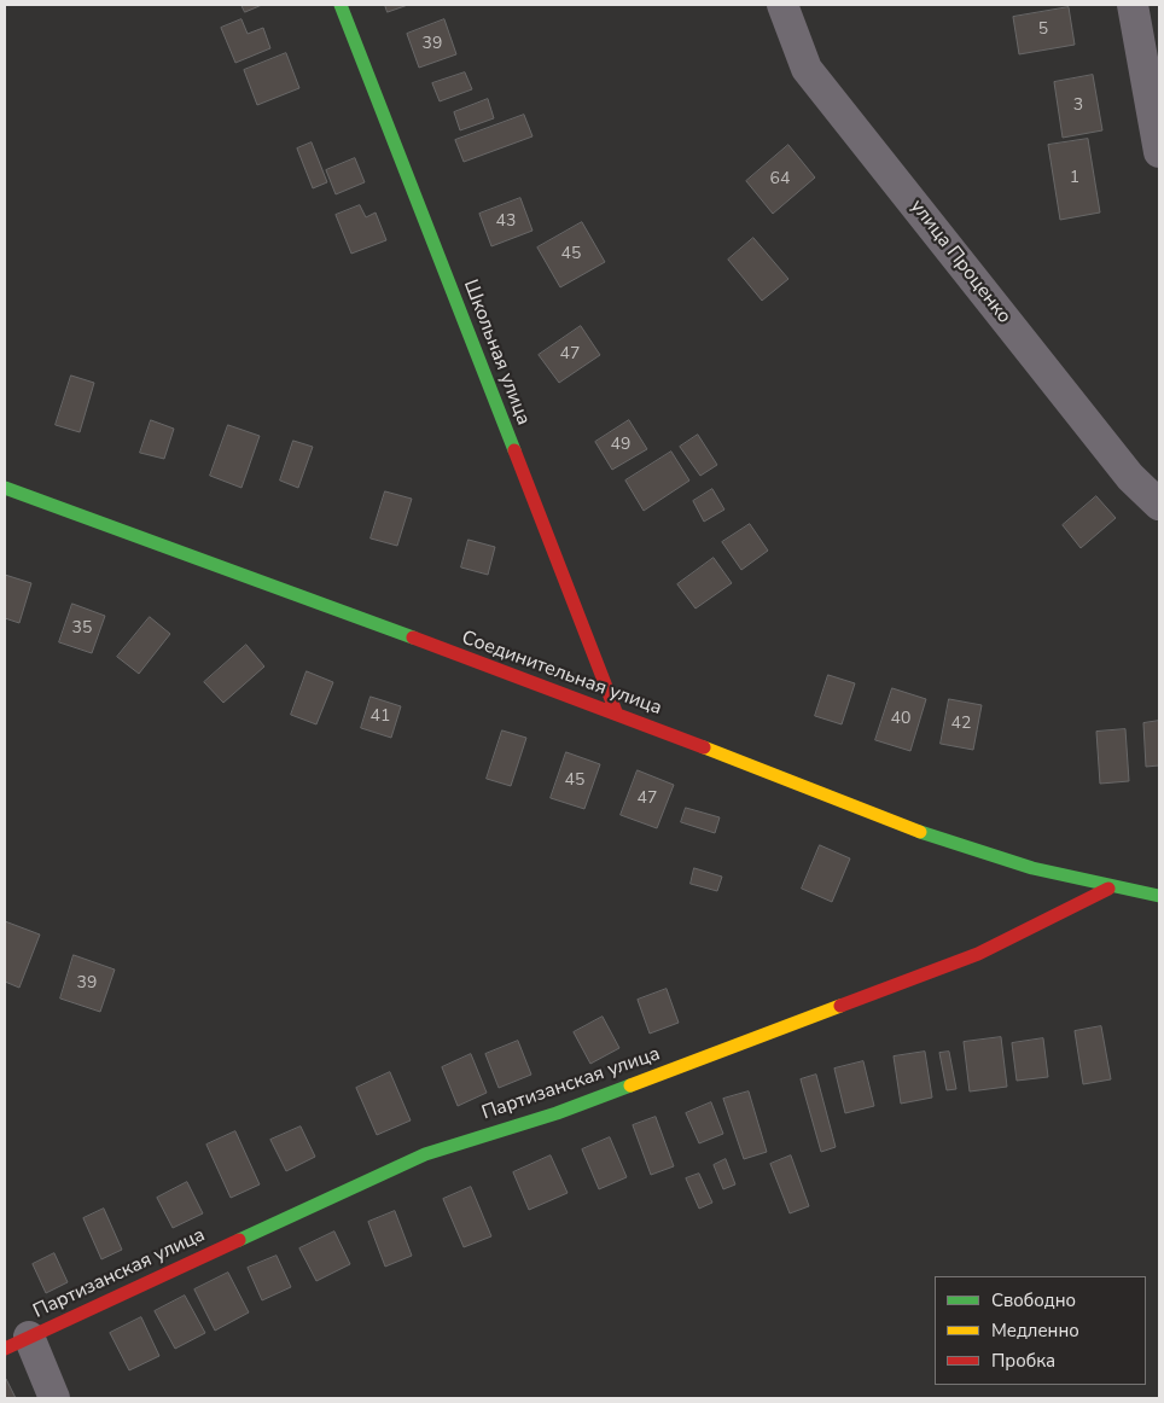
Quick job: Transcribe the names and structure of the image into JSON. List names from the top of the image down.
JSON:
{
  "streets": {
    "street": [
      "улица Проценко",
      "Школьная улица",
      "Соединительная улица",
      "Партизанская улица"
    ]
  },
  "crossings": [
    ["Школьная улица", "Соединительная улица"],
    ["Соединительная улица", "Партизанская улица"]
  ],
  "house_numbers": [
    "5",
    "39",
    "3",
    "1",
    "64",
    "43",
    "45",
    "47",
    "49",
    "35",
    "41",
    "40",
    "42",
    "45",
    "47",
    "39"
  ],
  "legend": ["Свободно", "Медленно", "Пробка"]
}
